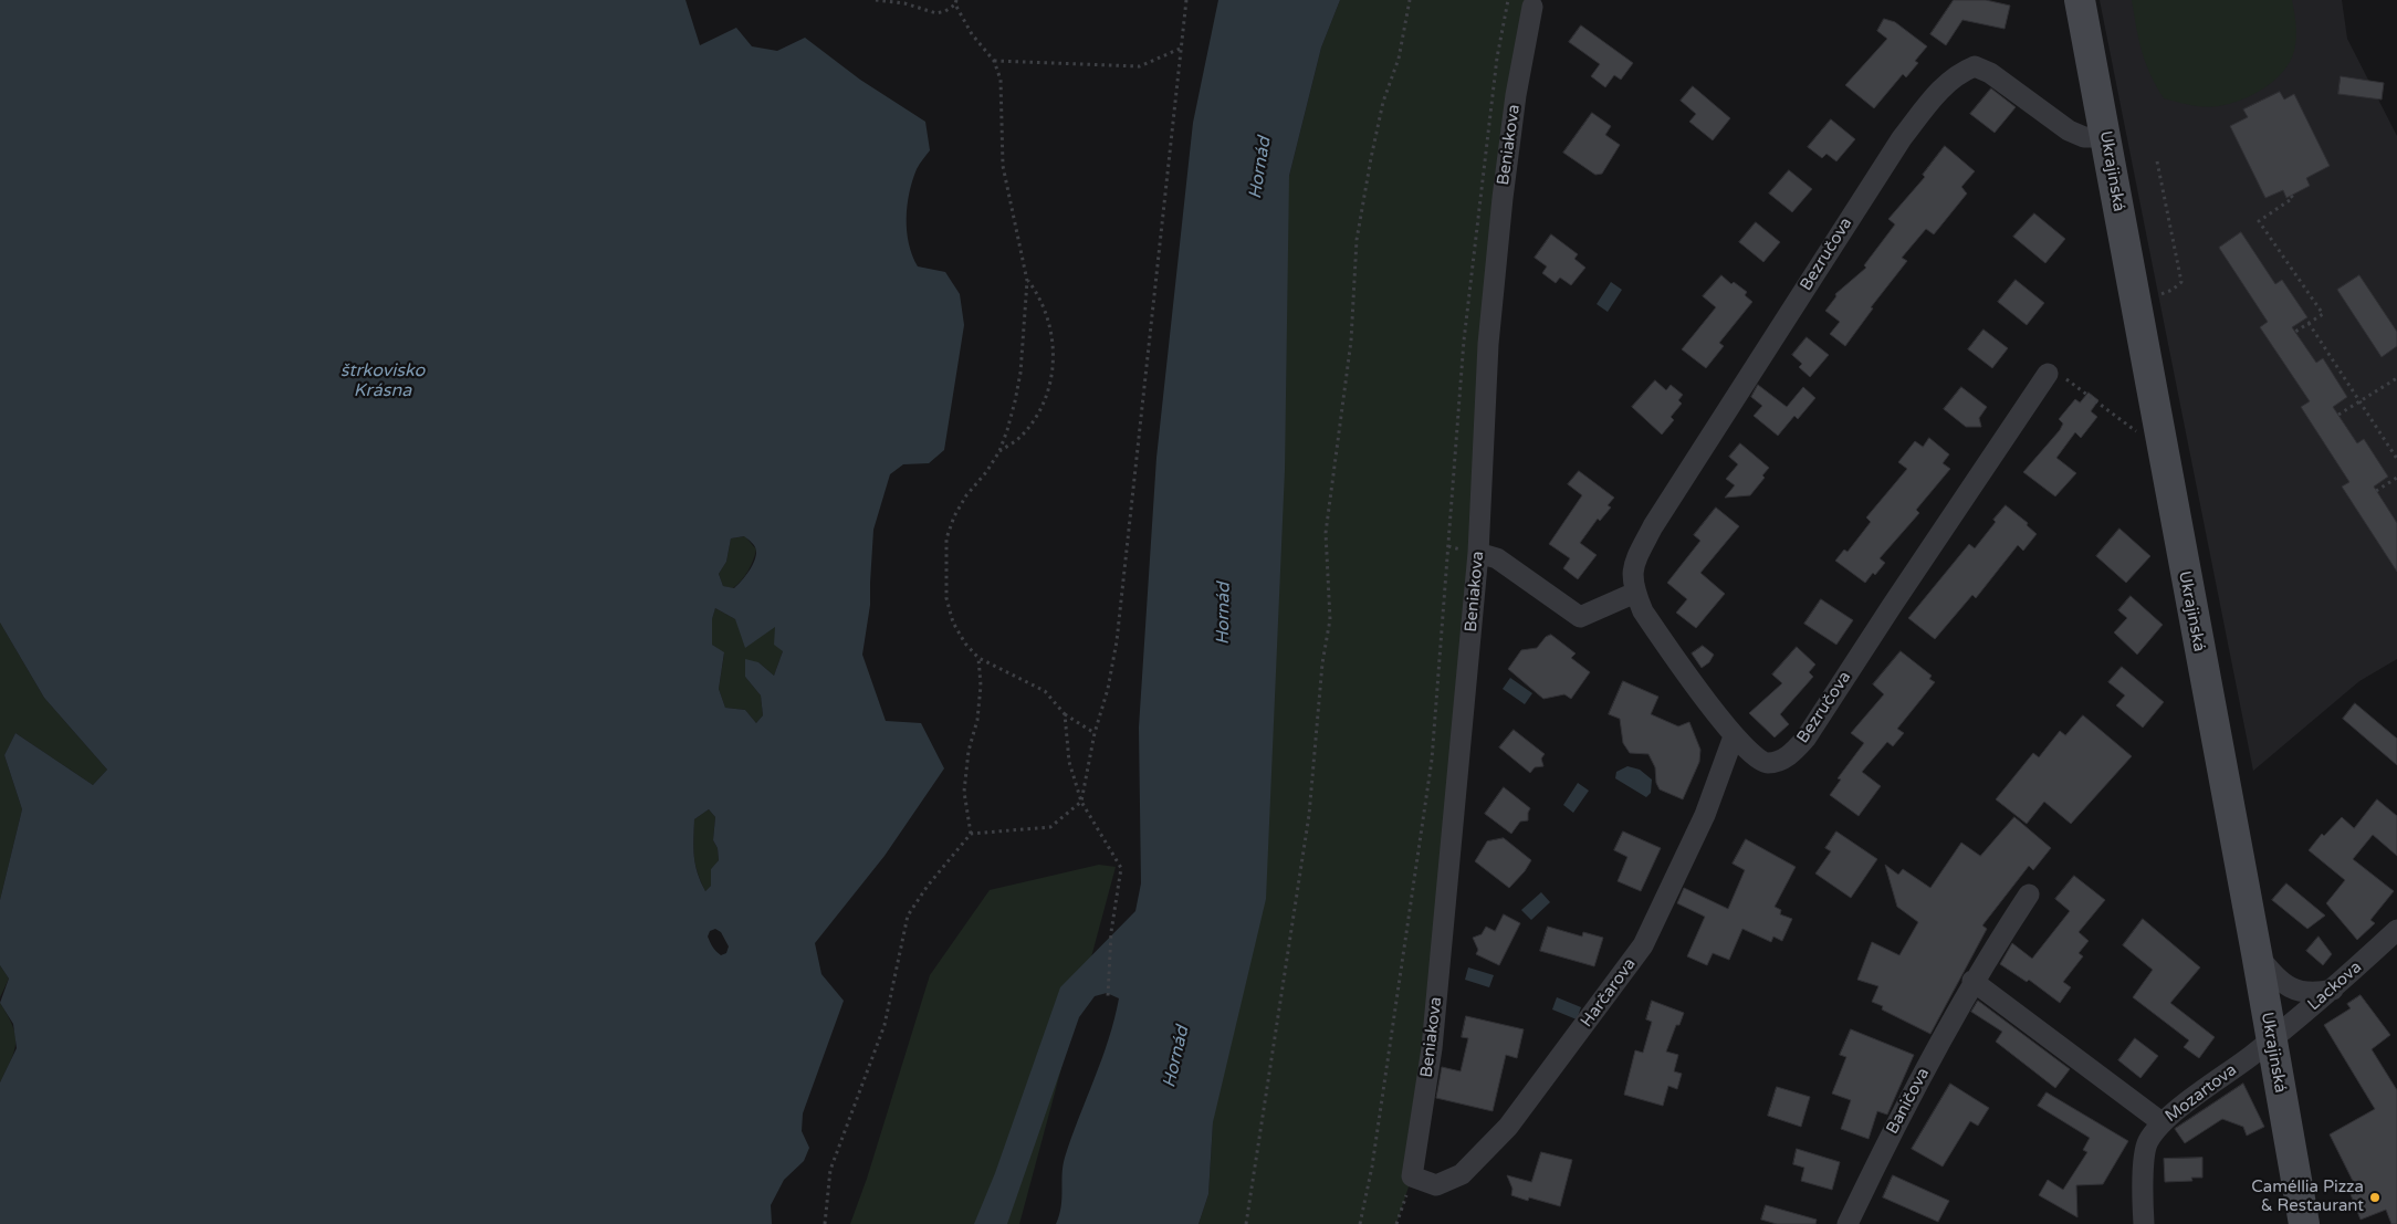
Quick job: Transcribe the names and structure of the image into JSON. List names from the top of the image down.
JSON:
{
  "streets": {
    "main road": ["Ukrajinská"],
    "street": [
      "Beniakova",
      "Bezručova",
      "Lackova",
      "Harčarova",
      "Mozartova",
      "Baničova"
    ]
  },
  "crossings": [
    ["Beniakova", "Harčarova"],
    ["Ukrajinská", "Bezručova"],
    ["Ukrajinská", "Lackova"],
    ["Ukrajinská", "Mozartova"],
    ["Bezručova", "Harčarova"],
    ["Lackova", "Mozartova"]
  ],
  "water": ["Hornád", "štrkovisko Krásna"],
  "places": ["Caméllia Pizza & Restaurant"]
}
